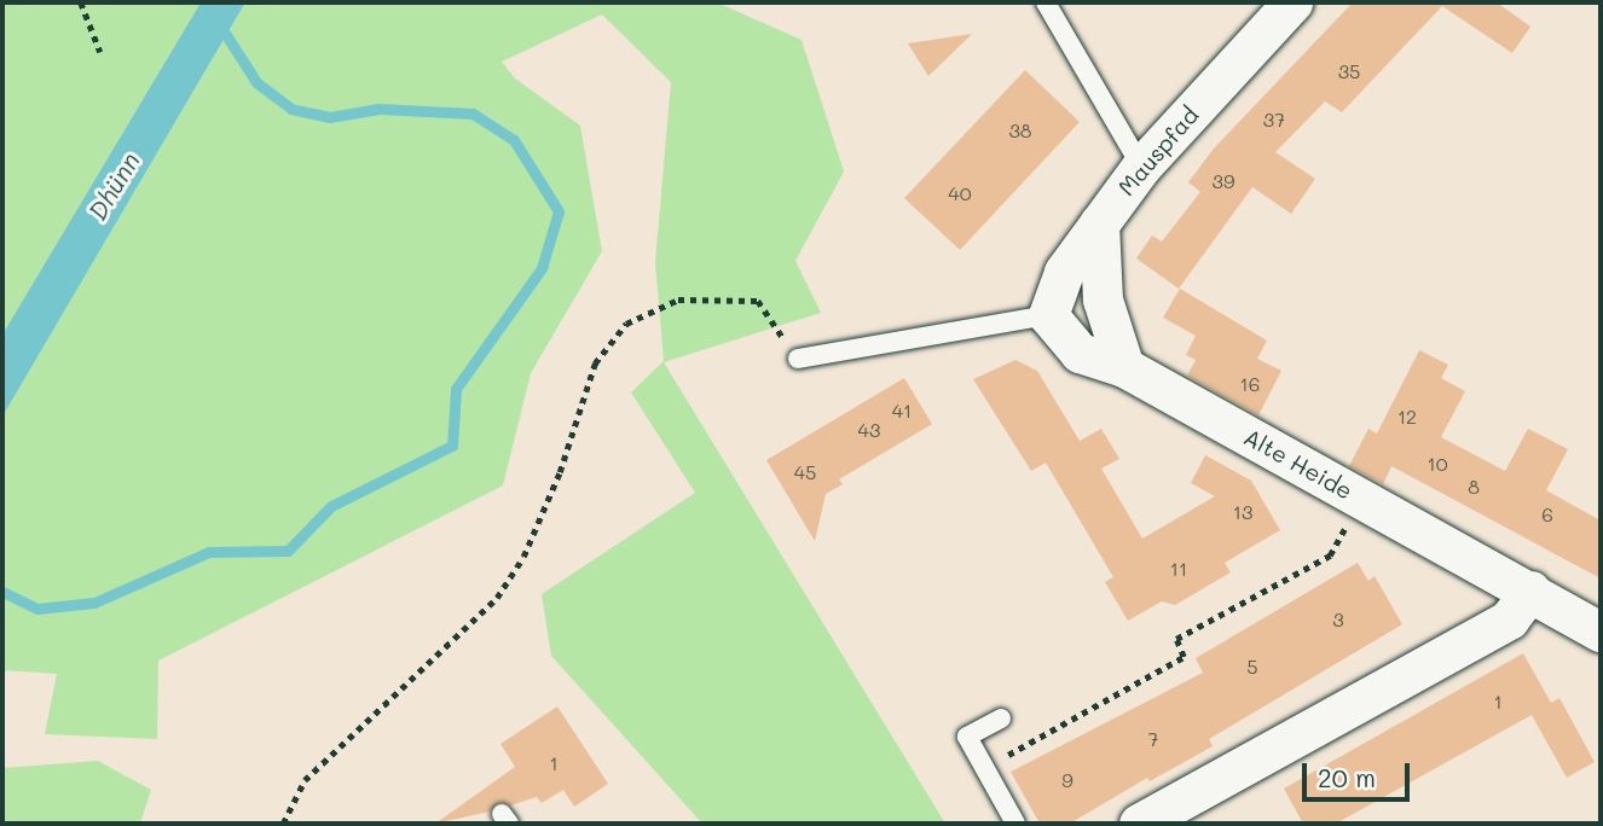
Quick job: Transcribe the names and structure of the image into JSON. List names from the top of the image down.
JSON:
{
  "streets": {
    "street": ["Mauspfad", "Alte Heide"]
  },
  "water": ["Dhünn"],
  "house_numbers": [
    "35",
    "37",
    "38",
    "39",
    "40",
    "16",
    "41",
    "12",
    "43",
    "10",
    "45",
    "8",
    "13",
    "6",
    "11",
    "3",
    "5",
    "1",
    "7",
    "1",
    "9"
  ],
  "scale_bar": "20 m"
}
